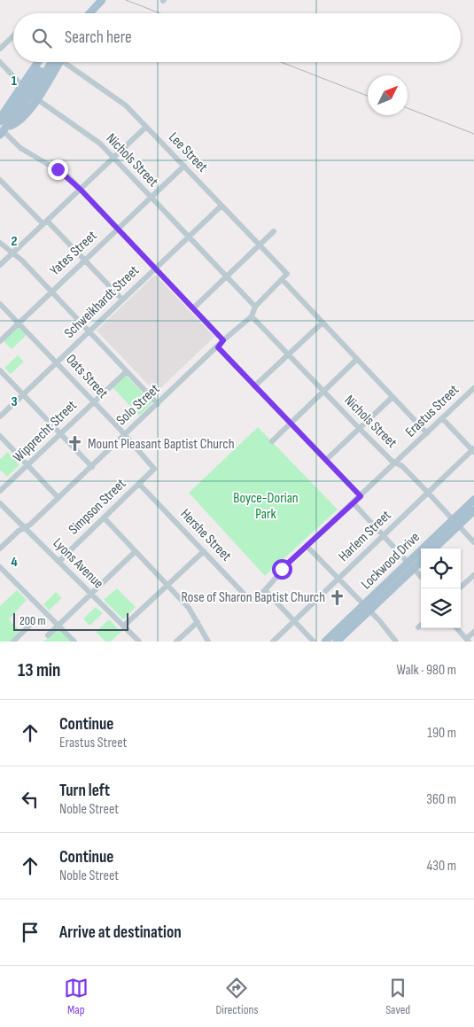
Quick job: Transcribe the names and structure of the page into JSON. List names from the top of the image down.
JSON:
{
  "streets": {
    "main road": ["Lockwood Drive"],
    "street": [
      "Lee Street",
      "Nichols Street",
      "Yates Street",
      "Schweikhardt Street",
      "Oats Street",
      "Solo Street",
      "Erastus Street",
      "Wipprecht Street",
      "Simpson Street",
      "Hershe Street",
      "Harlem Street",
      "Lyons Avenue"
    ]
  },
  "crossings": [
    ["Lee Street", "Yates Street"],
    ["Lee Street", "Schweikhardt Street"],
    ["Lee Street", "Solo Street"],
    ["Nichols Street", "Yates Street"],
    ["Nichols Street", "Schweikhardt Street"],
    ["Nichols Street", "Solo Street"],
    ["Nichols Street", "Erastus Street"],
    ["Nichols Street", "Harlem Street"],
    ["Nichols Street", "Lockwood Drive"],
    ["Yates Street", "Oats Street"],
    ["Schweikhardt Street", "Oats Street"],
    ["Oats Street", "Solo Street"],
    ["Oats Street", "Wipprecht Street"],
    ["Oats Street", "Simpson Street"],
    ["Solo Street", "Lyons Avenue"],
    ["Erastus Street", "Hershe Street"],
    ["Simpson Street", "Hershe Street"],
    ["Simpson Street", "Lyons Avenue"]
  ],
  "parks": ["Boyce-Dorian Park"],
  "places": {
    "church": ["Mount Pleasant Baptist Church", "Rose of Sharon Baptist Church"]
  },
  "scale_bar": "200 m",
  "north": "top right",
  "page": {
    "search": "Search here",
    "scale": "200 m",
    "heading": ["13 min", "Walk · 980 m"],
    "list": [
      ["Continue", "Erastus Street", "190 m"],
      ["Turn left", "Noble Street", "360 m"],
      ["Continue", "Noble Street", "430 m"],
      "Arrive at destination"
    ],
    "nav": ["Map", "Directions", "Saved"]
  },
  "grid": {
    "rows": [
      "1",
      "2",
      "3",
      "4"
    ]
  }
}
